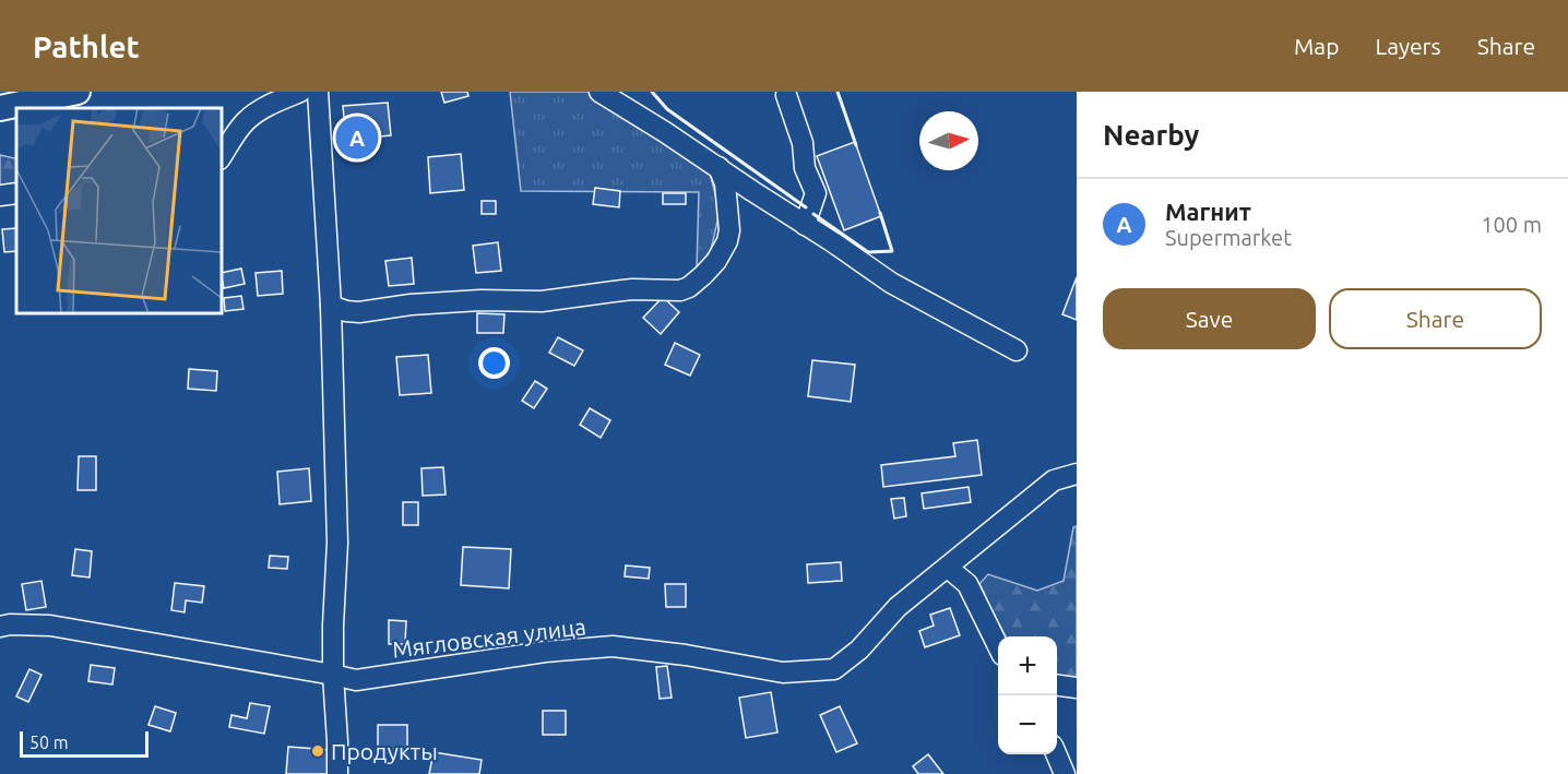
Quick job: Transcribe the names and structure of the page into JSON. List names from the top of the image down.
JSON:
{
  "streets": {
    "street": ["Мягловская улица"]
  },
  "places": ["Продукты"],
  "scale_bar": "50 m",
  "north": "right",
  "page": {
    "header": "Pathlet",
    "nav": ["Map", "Layers", "Share"],
    "heading": "Nearby",
    "pins": "A",
    "list": [
      {
        "mark": "A",
        "name": "Магнит",
        "note": "Supermarket",
        "value": "100 m"
      }
    ],
    "buttons": ["Save", "Share"],
    "map_buttons": ["+", "−"],
    "scale": "50 m"
  }
}
